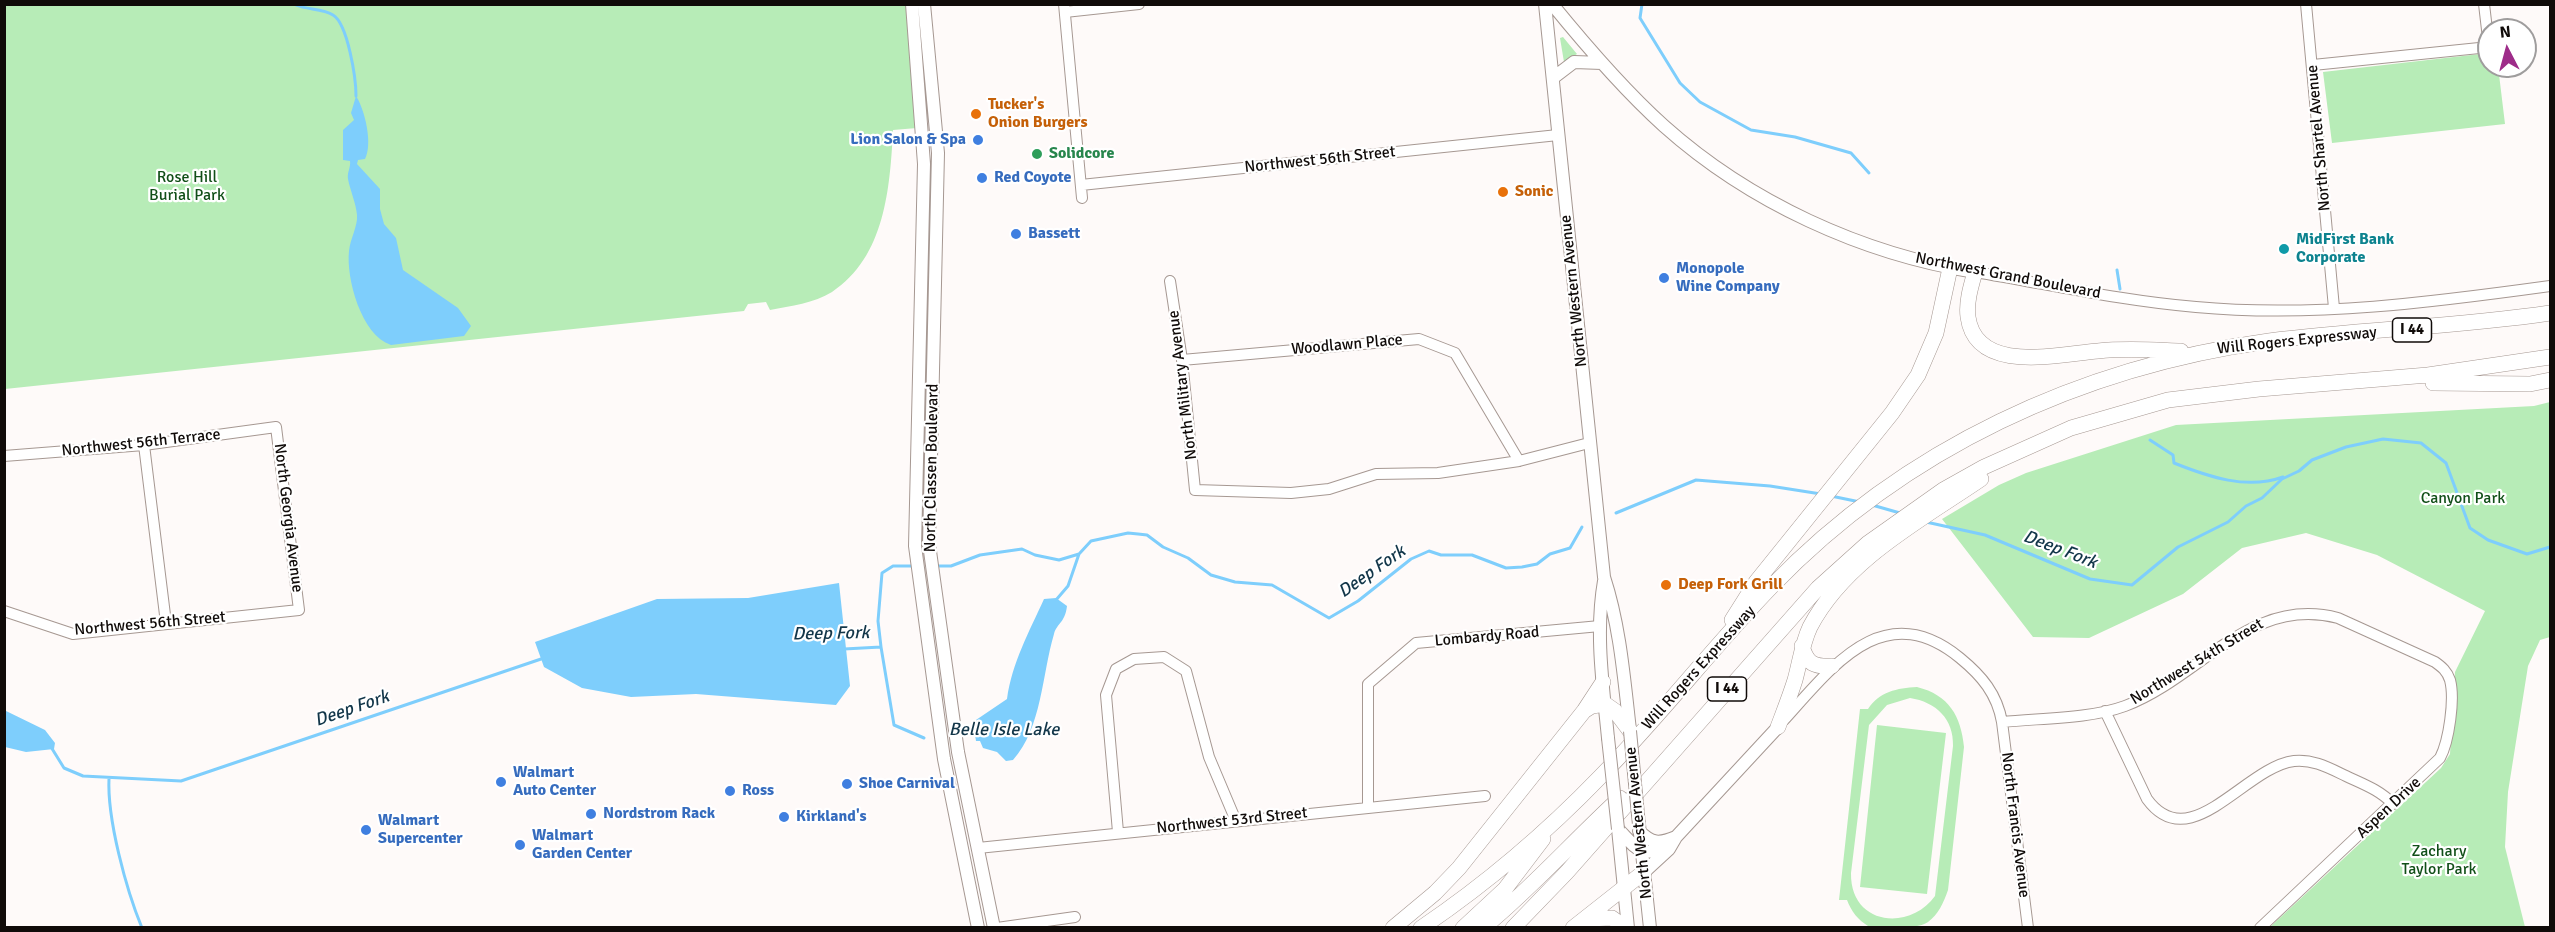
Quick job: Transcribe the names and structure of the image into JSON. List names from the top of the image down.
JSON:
{
  "streets": {
    "highway": ["I 44", "Will Rogers Expressway"],
    "main road": ["Northwest Grand Boulevard", "North Western Avenue", "North Classen Boulevard"],
    "street": [
      "North Shartel Avenue",
      "Northwest 56th Street",
      "Woodlawn Place",
      "North Military Avenue",
      "Northwest 56th Terrace",
      "North Georgia Avenue",
      "Lombardy Road",
      "Northwest 54th Street",
      "Aspen Drive",
      "Northwest 53rd Street",
      "North Francis Avenue"
    ]
  },
  "crossings": [
    ["North Shartel Avenue", "Northwest Grand Boulevard"],
    ["Northwest 56th Street", "North Western Avenue"],
    ["Northwest 56th Street", "North Georgia Avenue"],
    ["North Western Avenue", "Lombardy Road"],
    ["Woodlawn Place", "North Military Avenue"],
    ["Northwest 56th Terrace", "North Georgia Avenue"],
    ["North Classen Boulevard", "Northwest 53rd Street"],
    ["Lombardy Road", "Northwest 53rd Street"],
    ["Northwest 54th Street", "Aspen Drive"],
    ["Northwest 54th Street", "North Francis Avenue"]
  ],
  "water": ["Deep Fork", "Belle Isle Lake"],
  "parks": ["Rose Hill Burial Park", "Canyon Park", "Zachary Taylor Park"],
  "places": [
    "Tucker's Onion Burgers",
    "Lion Salon & Spa",
    "Solidcore",
    "Red Coyote",
    "Sonic",
    "Bassett",
    "MidFirst Bank Corporate",
    "Monopole Wine Company",
    "Deep Fork Grill",
    "Walmart Auto Center",
    "Shoe Carnival",
    "Ross",
    "Nordstrom Rack",
    "Kirkland's",
    "Walmart Supercenter",
    "Walmart Garden Center"
  ],
  "north": "top"
}
